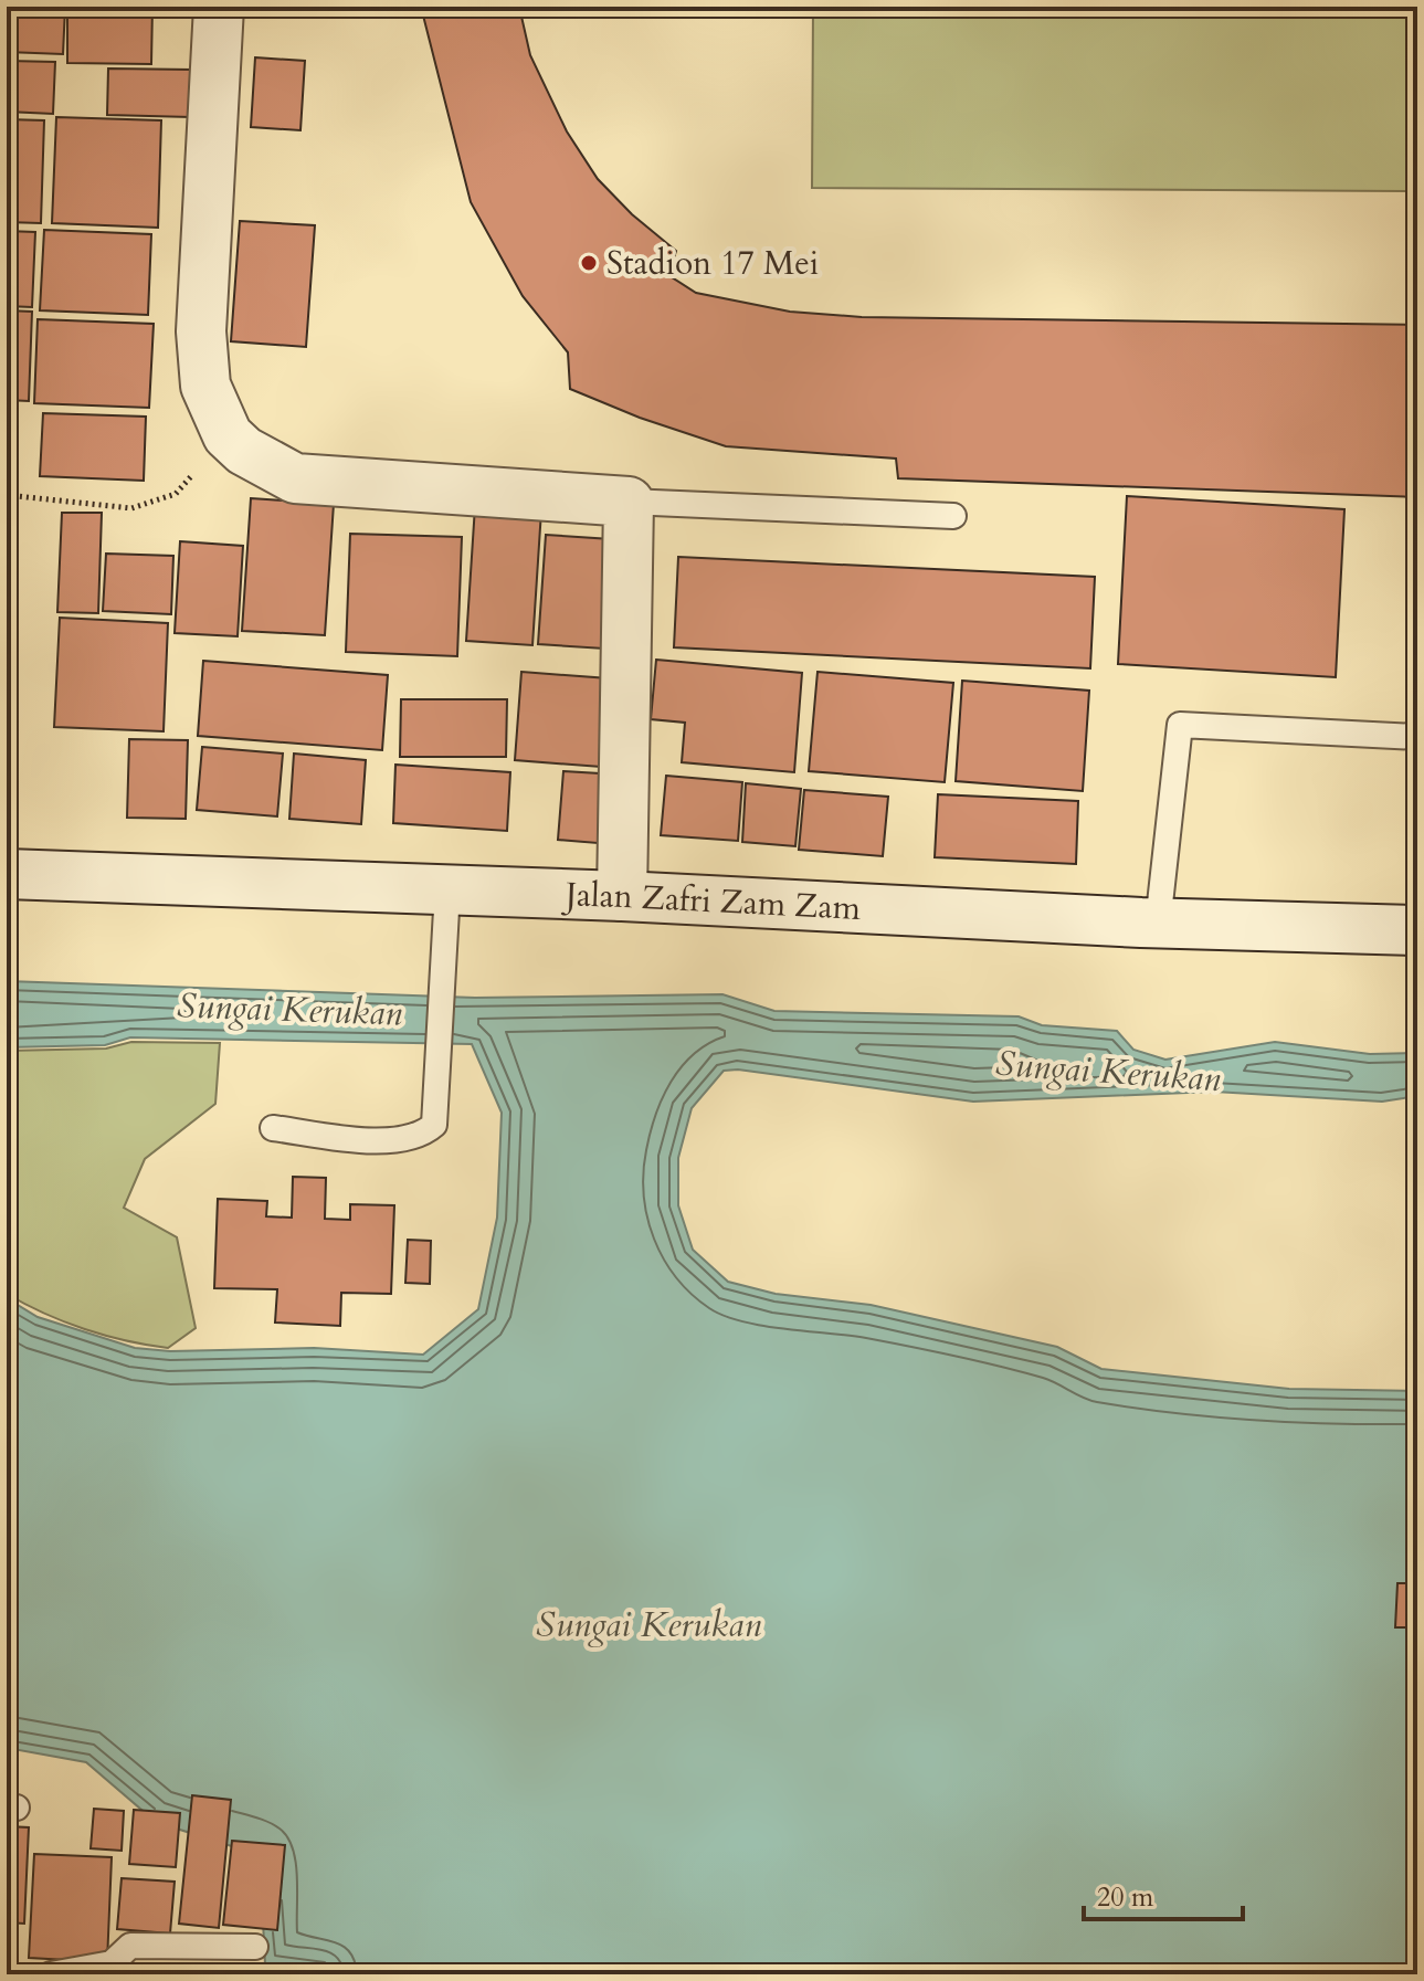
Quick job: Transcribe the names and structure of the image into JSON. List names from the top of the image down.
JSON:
{
  "streets": {
    "main road": ["Jalan Zafri Zam Zam"]
  },
  "water": ["Sungai Kerukan"],
  "places": ["Stadion 17 Mei"],
  "scale_bar": "20 m"
}
